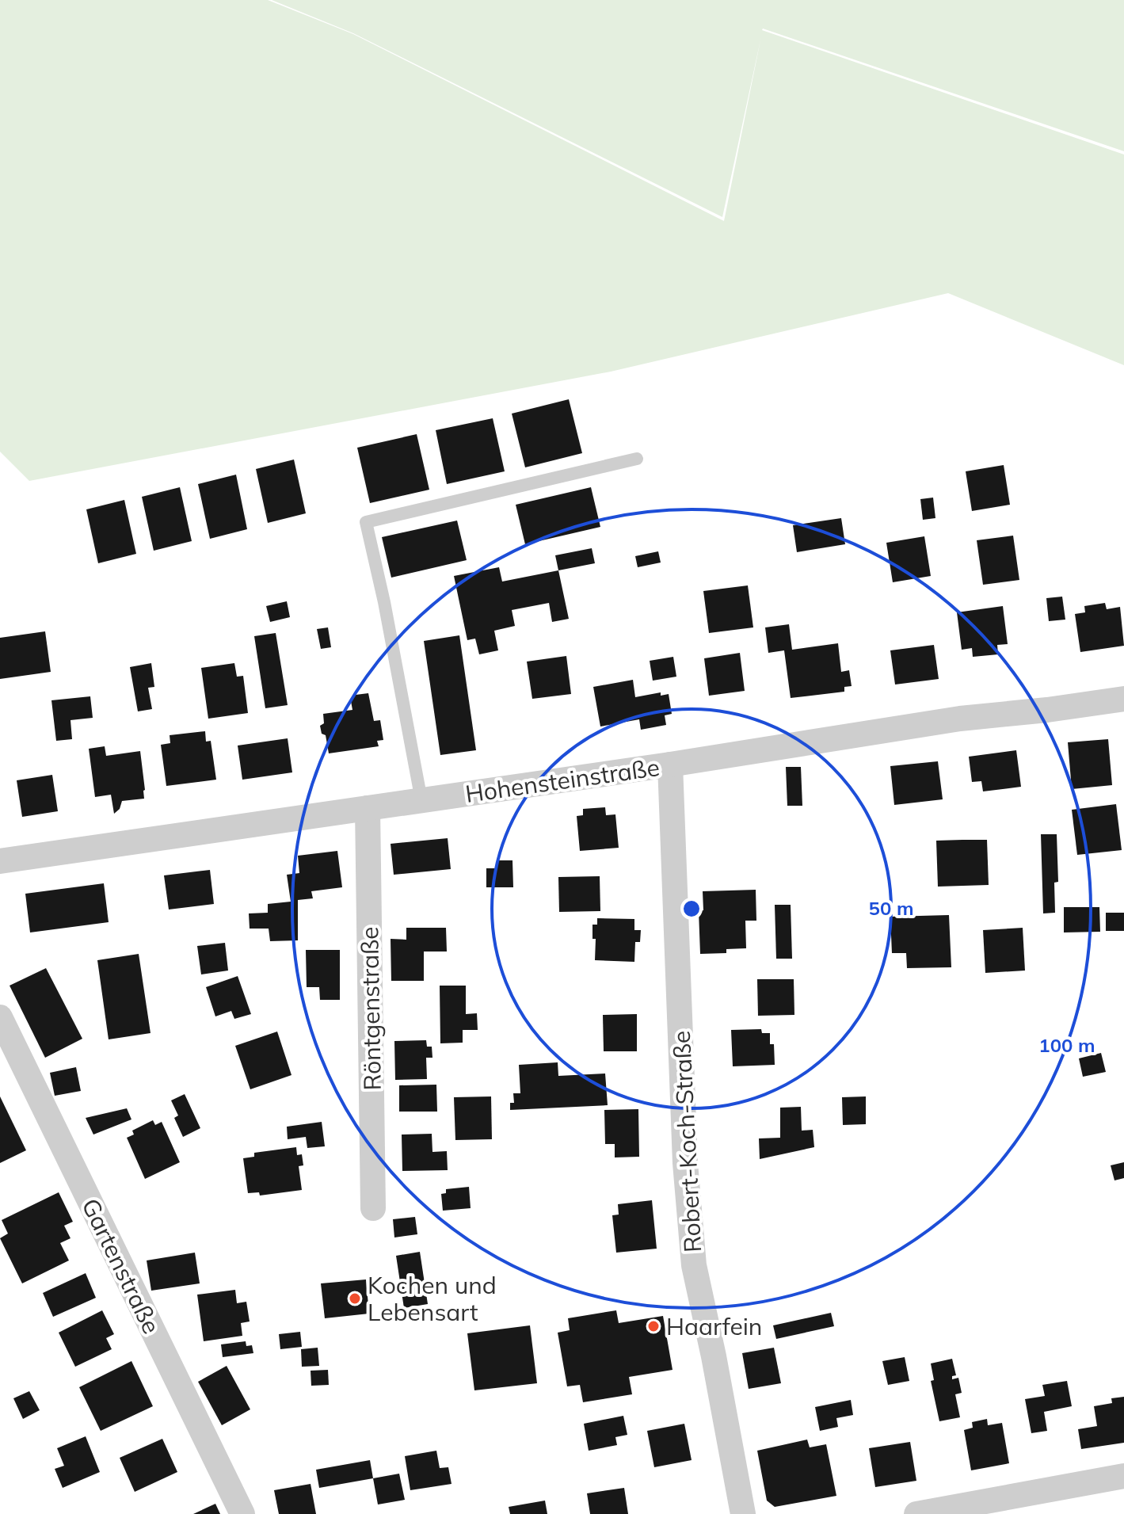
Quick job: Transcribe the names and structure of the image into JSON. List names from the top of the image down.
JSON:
{
  "streets": {
    "street": [
      "Hohensteinstraße",
      "Röntgenstraße",
      "Robert-Koch-Straße",
      "Gartenstraße"
    ]
  },
  "crossings": [
    ["Hohensteinstraße", "Röntgenstraße"],
    ["Hohensteinstraße", "Robert-Koch-Straße"]
  ],
  "places": ["Kochen und Lebensart", "Haarfein"],
  "rings": ["50 m", "100 m"]
}
